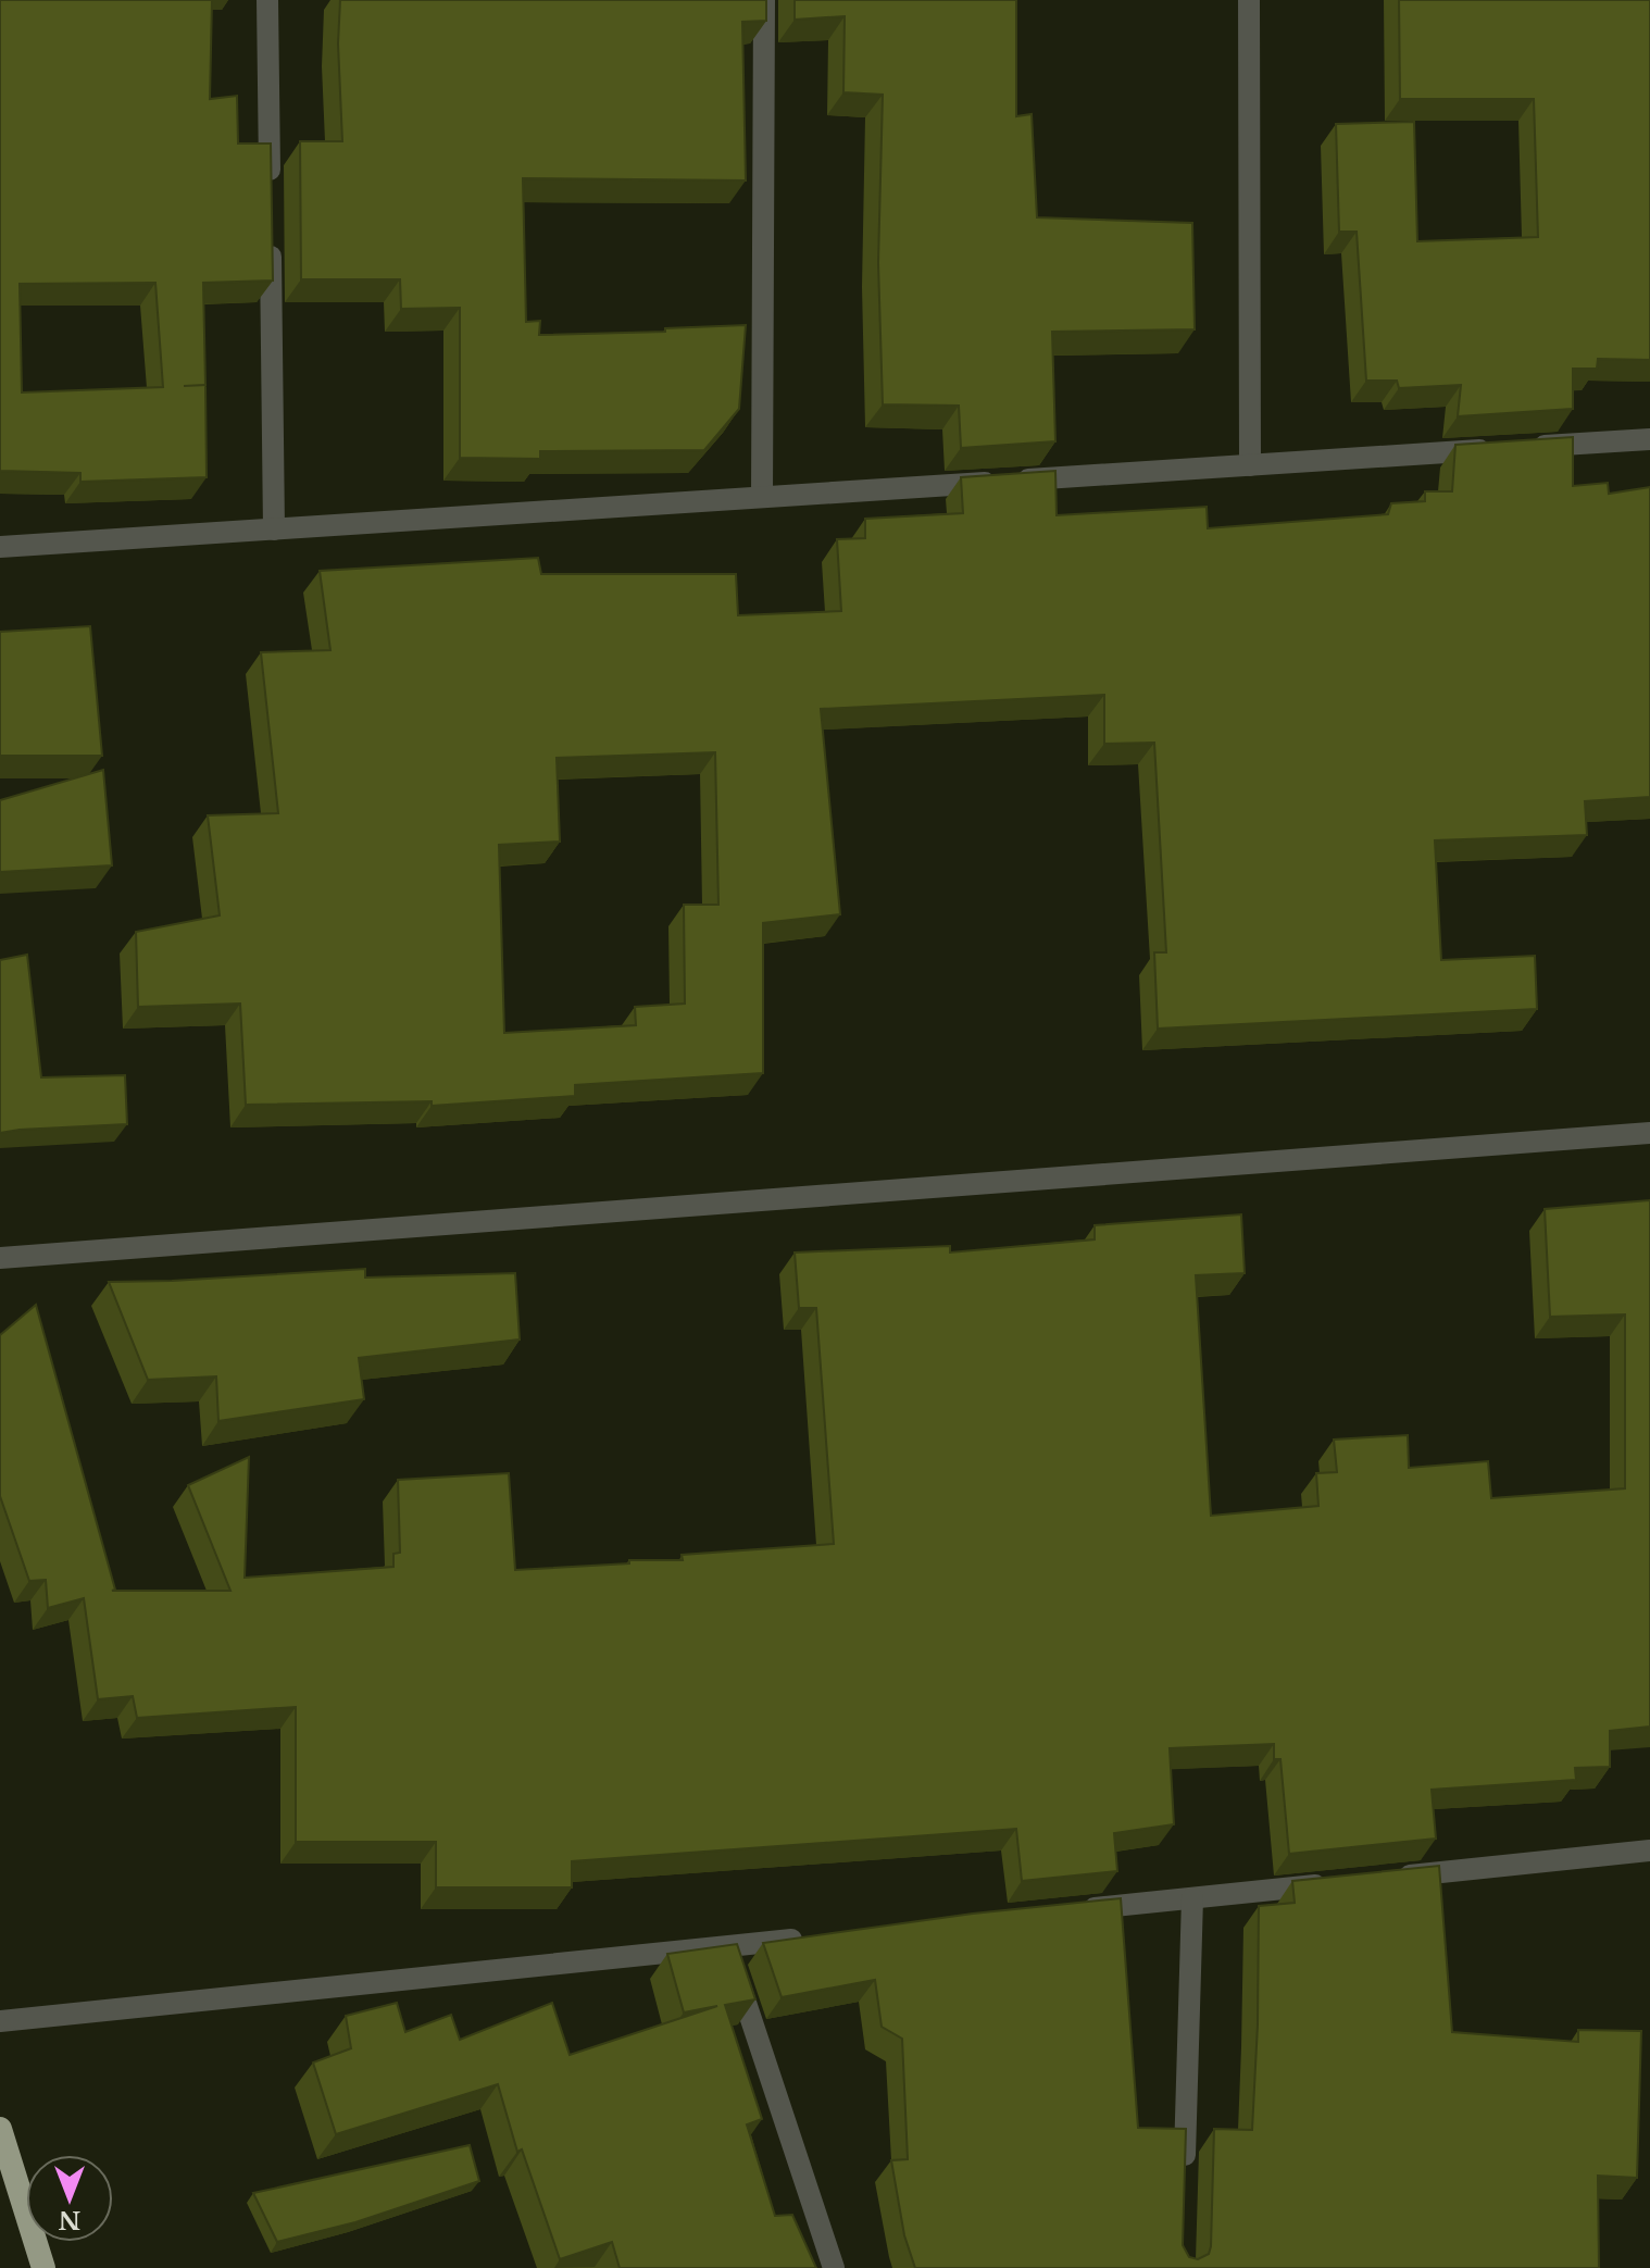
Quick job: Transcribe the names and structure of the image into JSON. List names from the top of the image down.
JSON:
{
  "north": "bottom"
}
